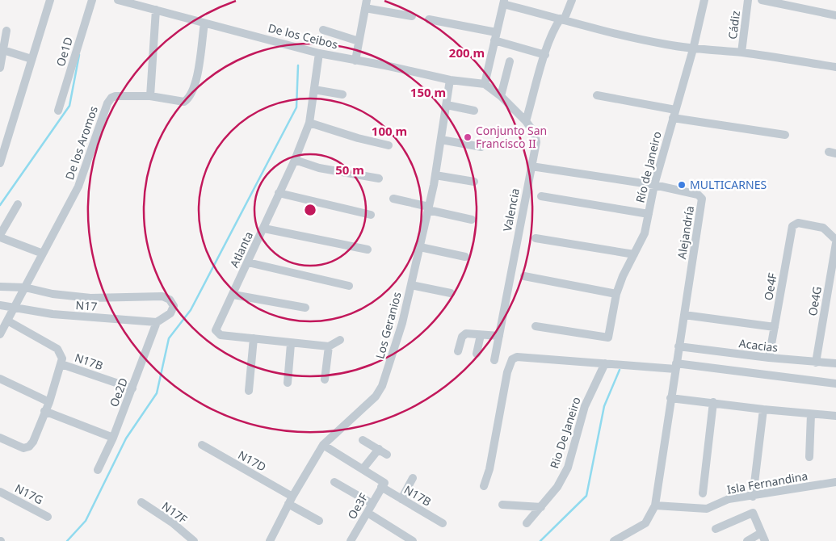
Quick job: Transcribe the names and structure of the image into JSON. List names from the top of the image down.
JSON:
{
  "streets": {
    "street": [
      "Cádiz",
      "De los Ceibos",
      "Oe1D",
      "De los Aromos",
      "Río de Janeiro",
      "Valencia",
      "Alejandría",
      "Atlanta",
      "Oe4F",
      "Oe4G",
      "N17",
      "Los Geranios",
      "Acacias",
      "N17B",
      "Oe2D",
      "Rio De Janeiro",
      "N17D",
      "Isla Fernandina",
      "N17G",
      "Oe3F",
      "N17F"
    ]
  },
  "crossings": [
    ["De los Ceibos", "De los Aromos"],
    ["De los Ceibos", "Valencia"],
    ["De los Ceibos", "Atlanta"],
    ["De los Ceibos", "Los Geranios"],
    ["De los Aromos", "N17"],
    ["Río de Janeiro", "Alejandría"],
    ["Valencia", "Alejandría"],
    ["Alejandría", "Acacias"],
    ["Oe4F", "Acacias"],
    ["Oe4G", "Acacias"],
    ["N17", "Oe2D"],
    ["Los Geranios", "N17B"],
    ["Los Geranios", "N17D"],
    ["N17B", "Oe2D"],
    ["N17B", "Oe3F"]
  ],
  "places": ["Conjunto San Francisco II", "MULTICARNES"],
  "rings": [
    "200 m",
    "150 m",
    "100 m",
    "50 m"
  ]
}
